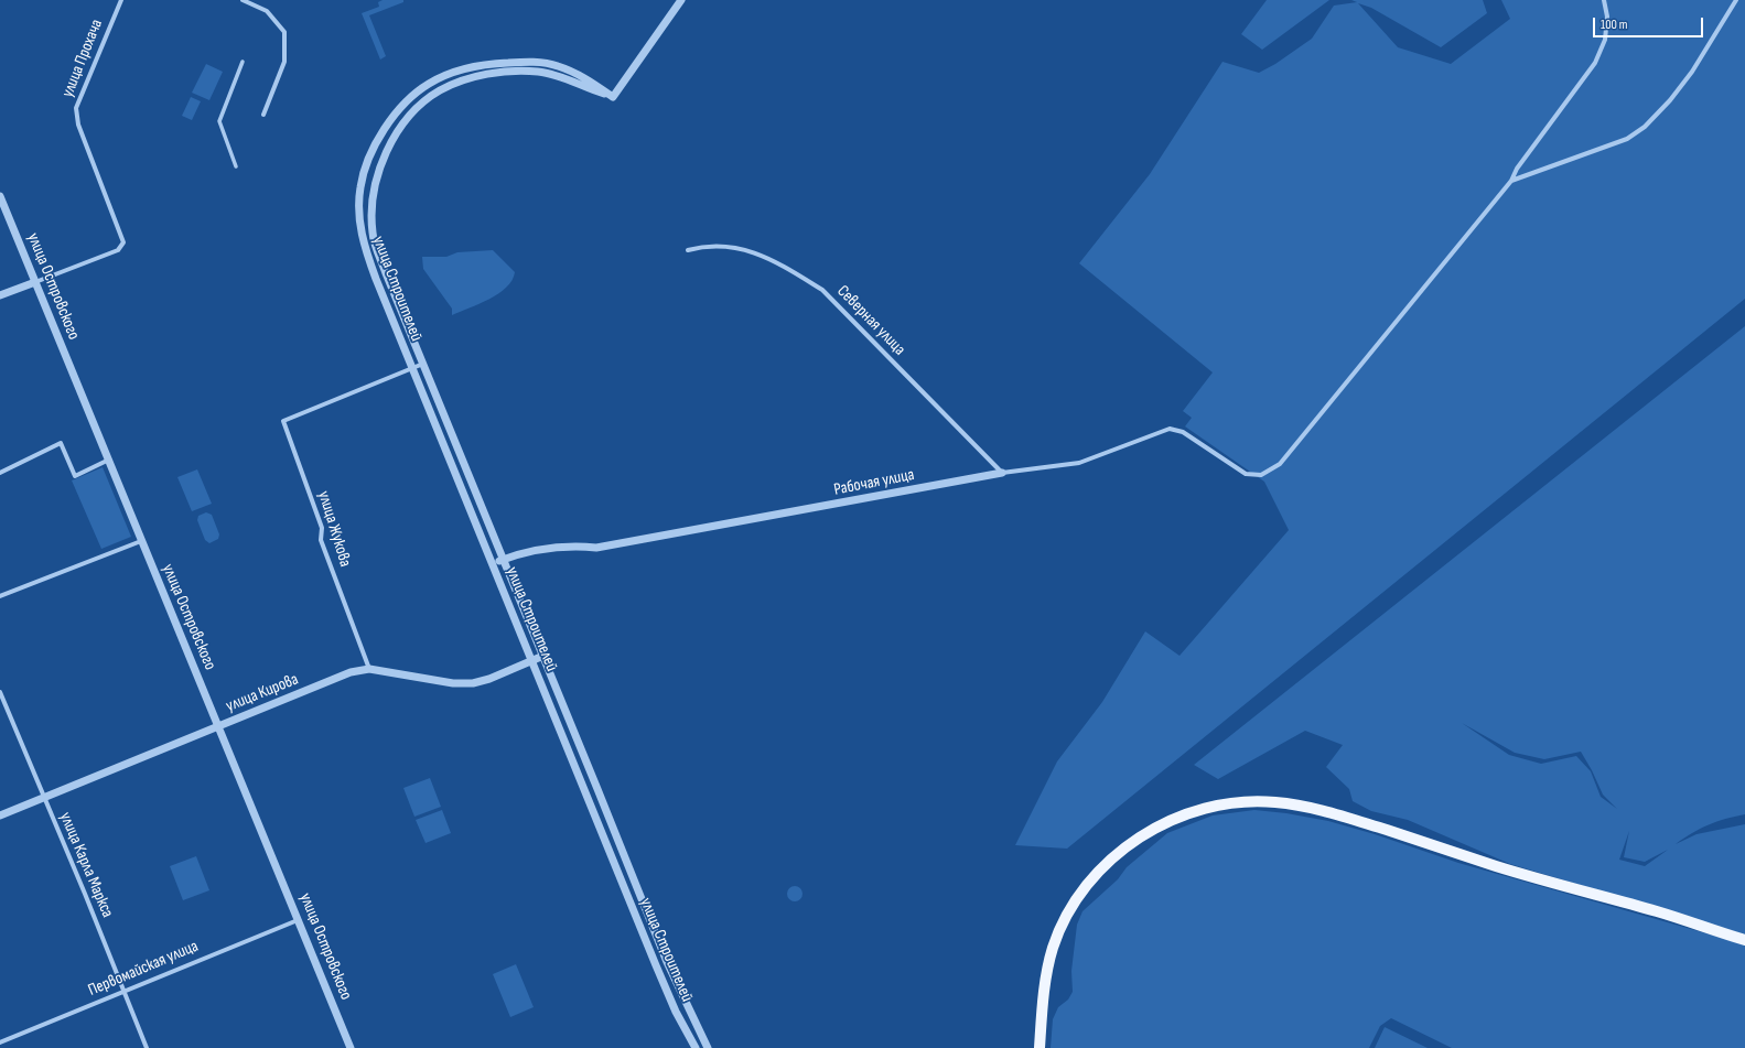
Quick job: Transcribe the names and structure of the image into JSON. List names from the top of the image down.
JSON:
{
  "streets": {
    "street": [
      "улица Прохача",
      "улица Островского",
      "улица Строителей",
      "Северная улица",
      "Рабочая улица",
      "улица Жукова",
      "улица Кирова",
      "улица Карла Маркса",
      "Первомайская улица"
    ]
  },
  "crossings": [
    ["улица Прохача", "улица Островского"],
    ["улица Островского", "улица Кирова"],
    ["улица Островского", "Первомайская улица"],
    ["улица Строителей", "Рабочая улица"],
    ["улица Строителей", "улица Жукова"],
    ["улица Строителей", "улица Кирова"],
    ["Северная улица", "Рабочая улица"],
    ["улица Жукова", "улица Кирова"],
    ["улица Кирова", "улица Карла Маркса"],
    ["улица Карла Маркса", "Первомайская улица"]
  ],
  "scale_bar": "100 m"
}
